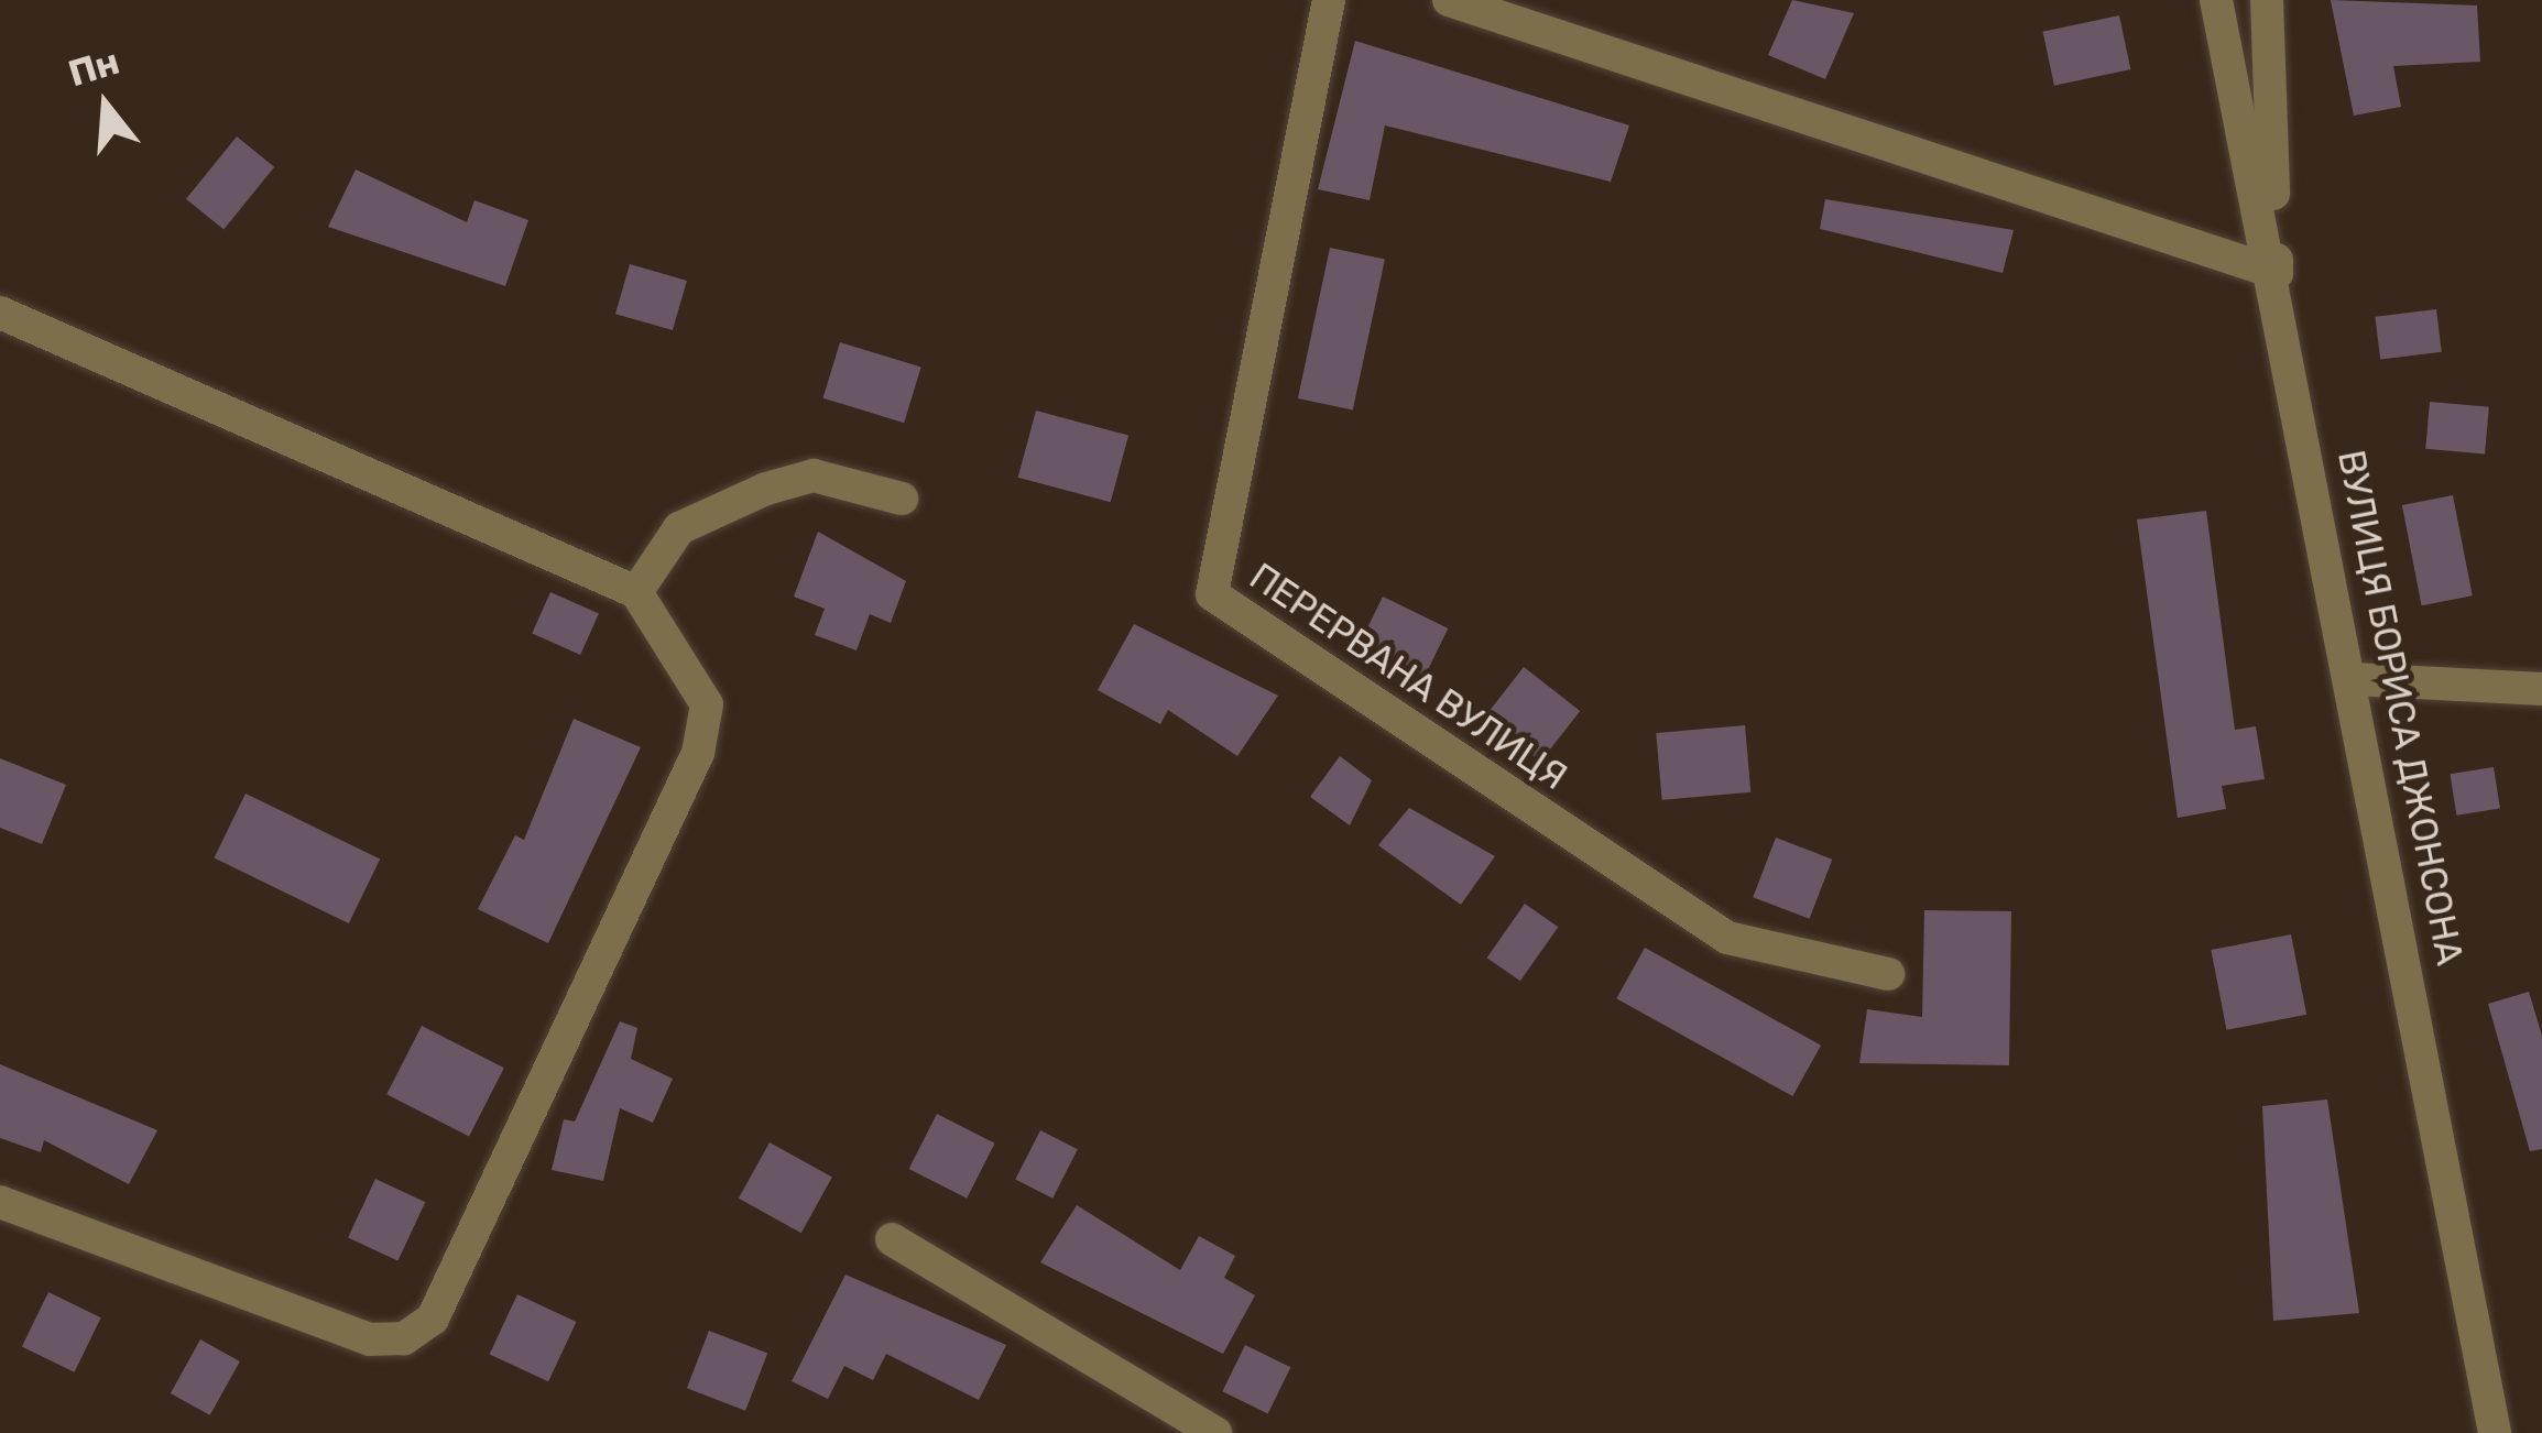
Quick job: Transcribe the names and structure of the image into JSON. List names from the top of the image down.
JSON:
{
  "streets": {
    "street": ["ПЕРЕРВАНА ВУЛИЦЯ", "ВУЛИЦЯ БОРИСА ДЖОНСОНА"]
  },
  "north": "top"
}
